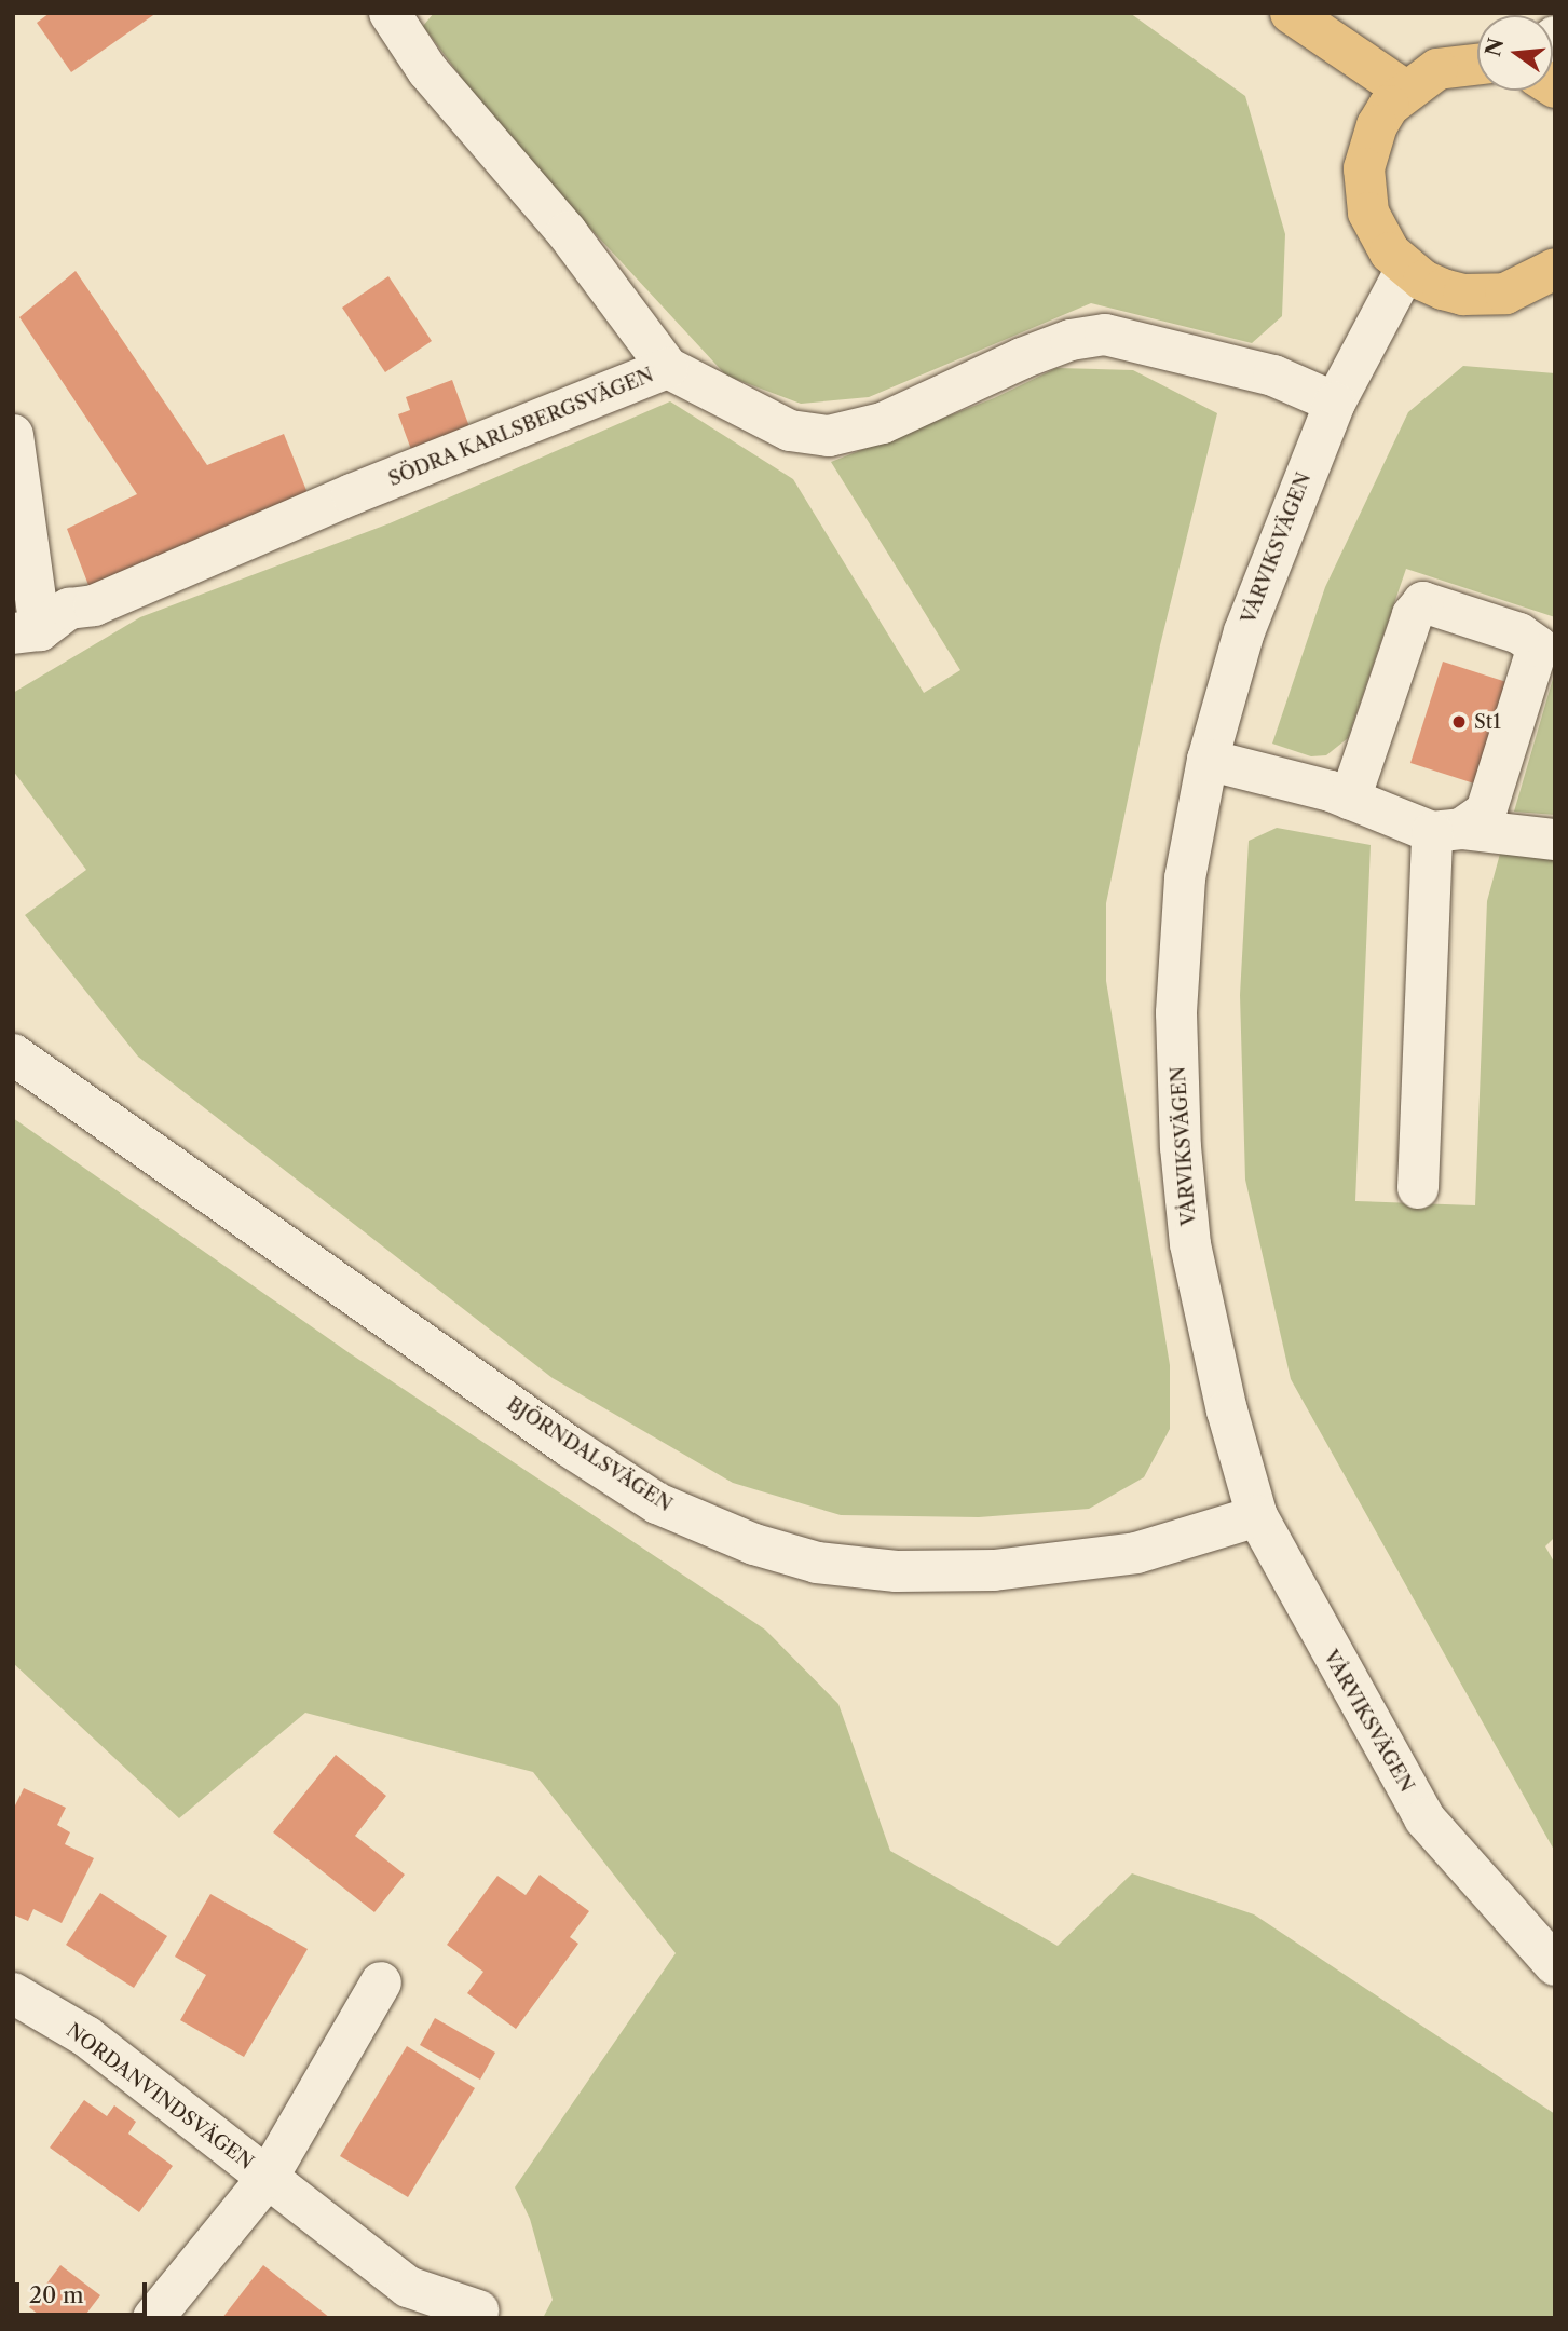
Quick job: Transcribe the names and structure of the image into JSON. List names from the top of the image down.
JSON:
{
  "streets": {
    "street": [
      "SÖDRA KARLSBERGSVÄGEN",
      "VÅRVIKSVÄGEN",
      "BJÖRNDALSVÄGEN",
      "NORDANVINDSVÄGEN"
    ]
  },
  "crossings": [
    ["SÖDRA KARLSBERGSVÄGEN", "VÅRVIKSVÄGEN"],
    ["VÅRVIKSVÄGEN", "BJÖRNDALSVÄGEN"]
  ],
  "places": ["St1"],
  "scale_bar": "20 m",
  "north": "left"
}
